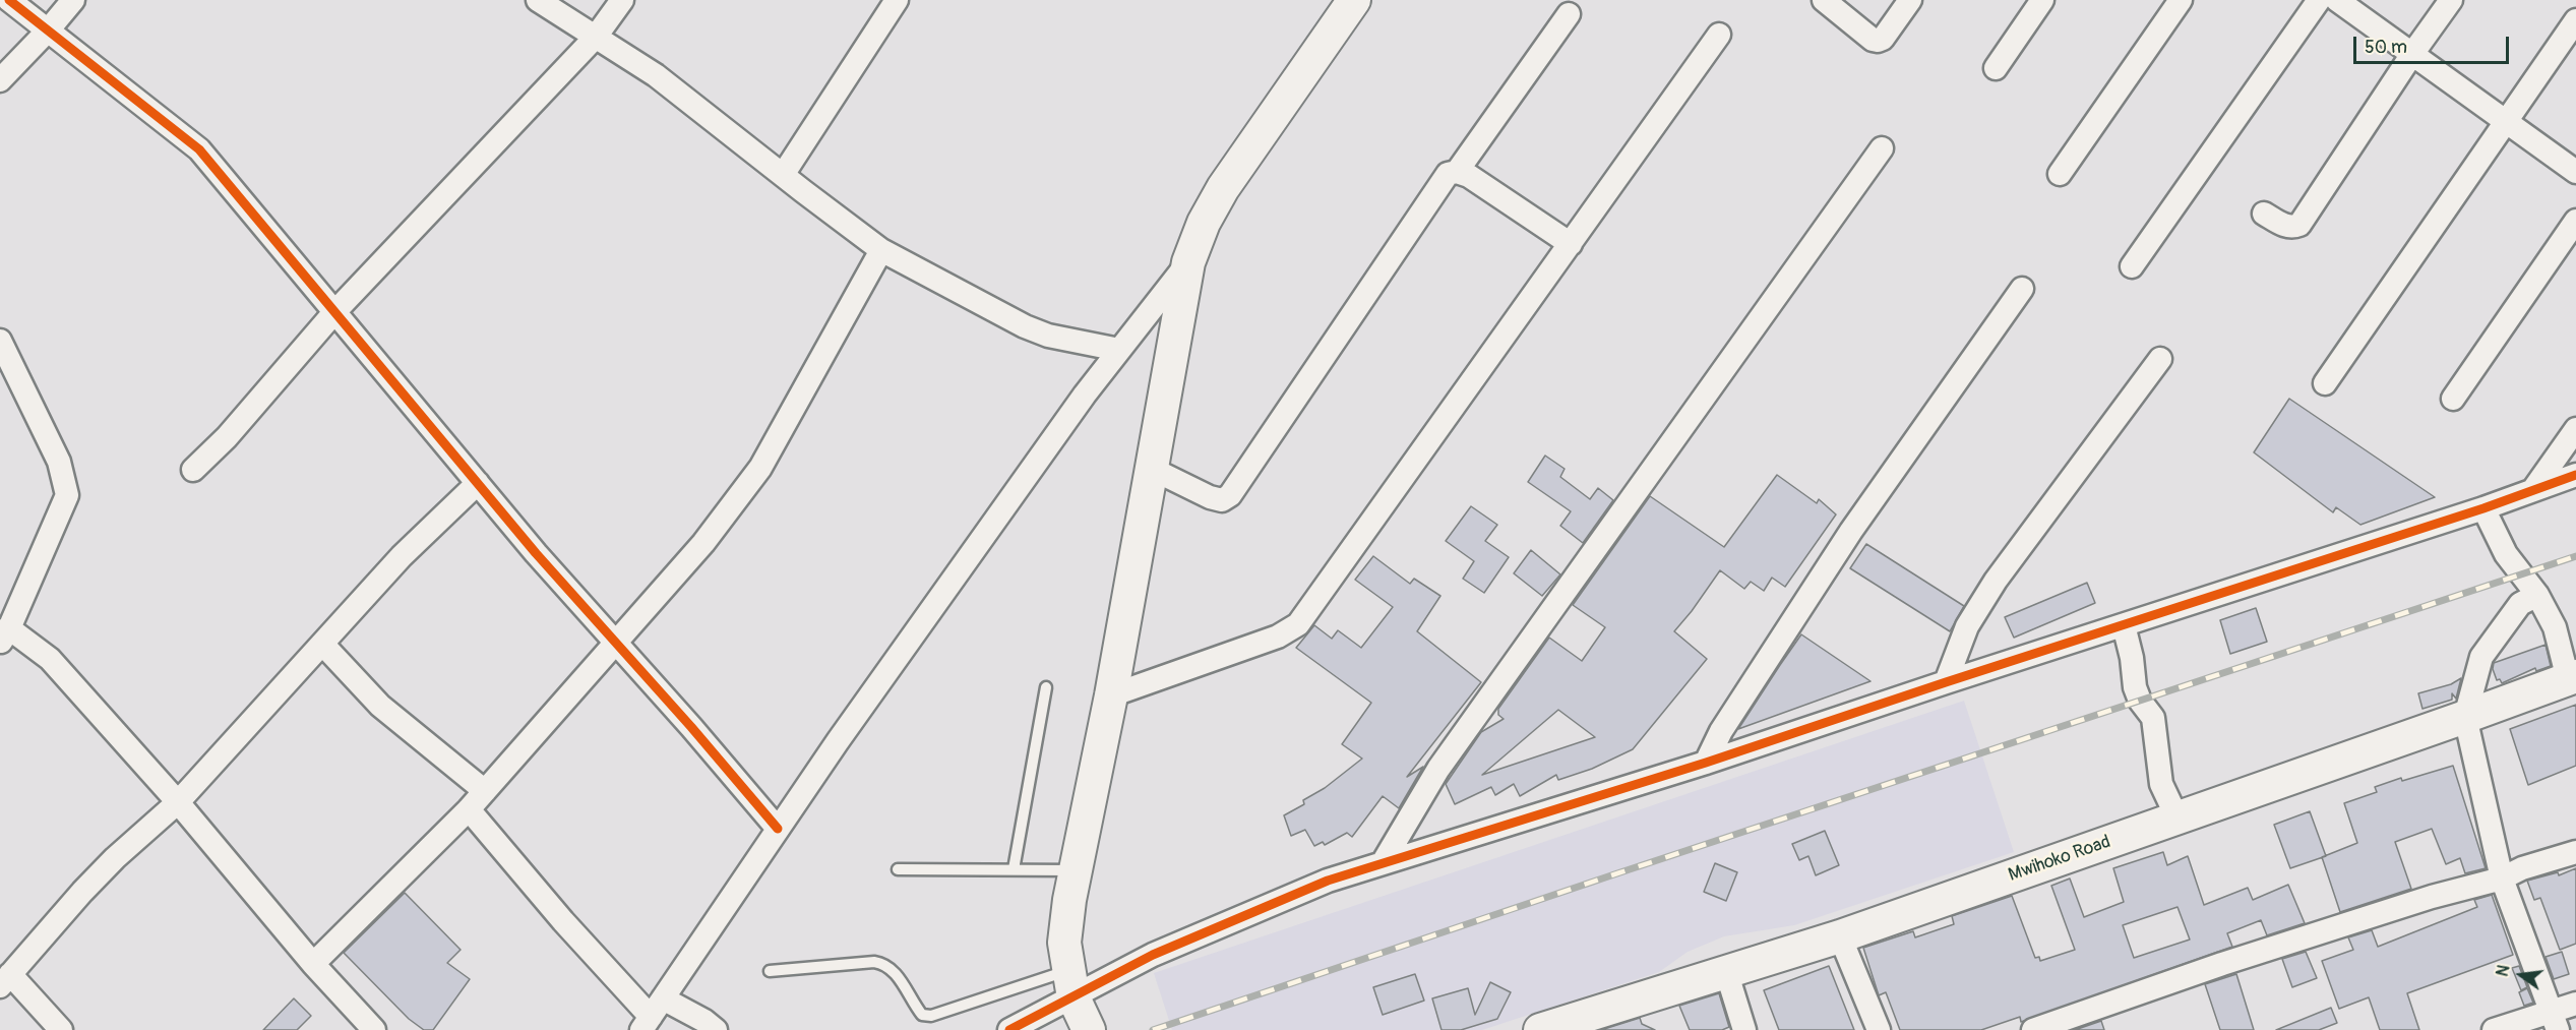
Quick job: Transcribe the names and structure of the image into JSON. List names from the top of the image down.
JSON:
{
  "streets": {
    "street": ["Mwihoko Road"]
  },
  "scale_bar": "50 m",
  "north": "left"
}
